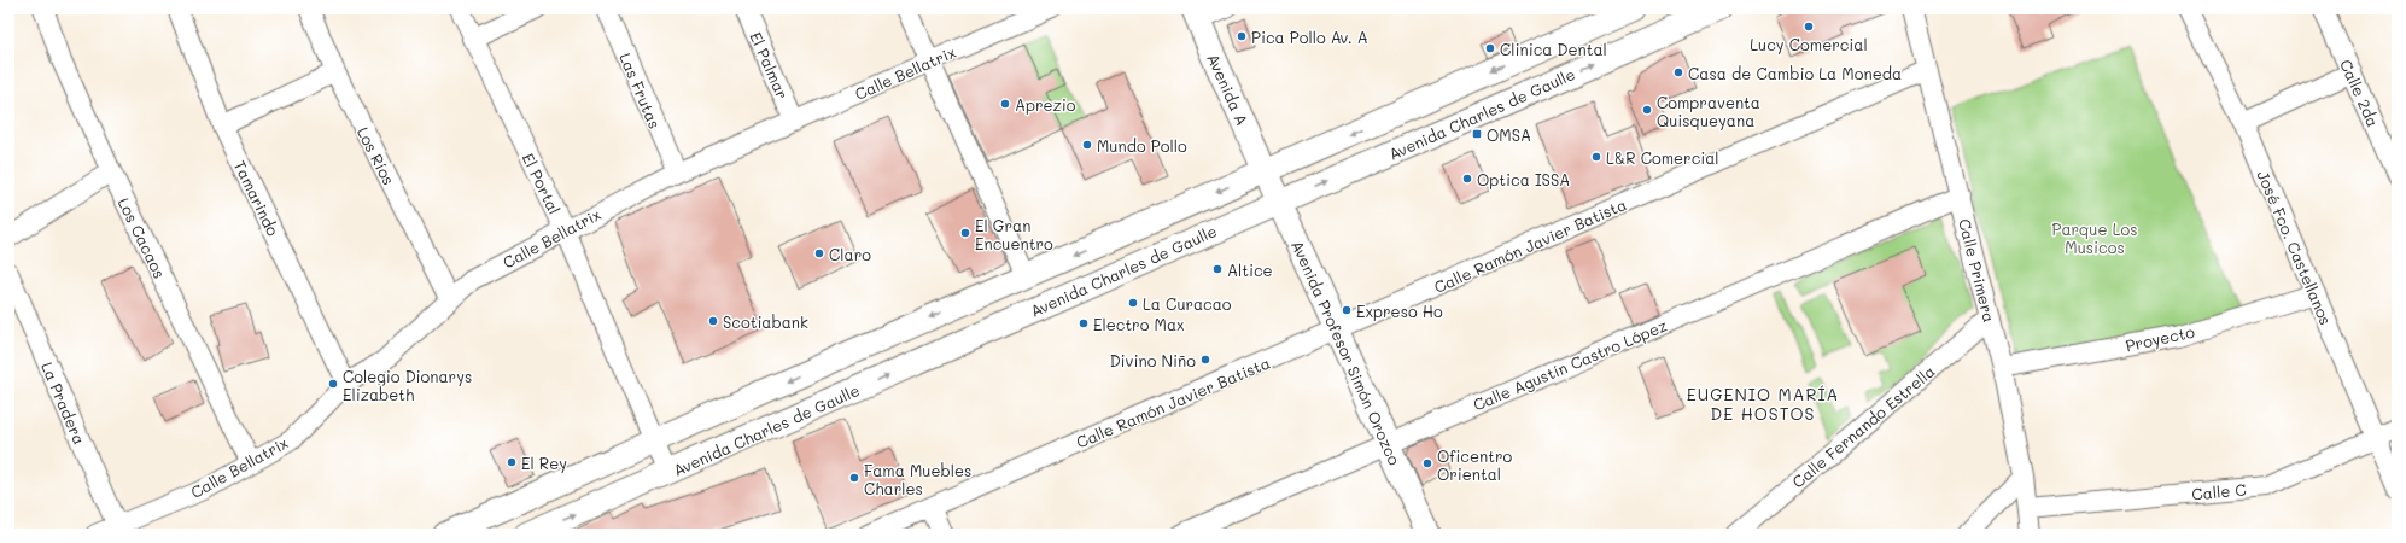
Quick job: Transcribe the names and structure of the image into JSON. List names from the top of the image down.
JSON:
{
  "streets": {
    "main road": ["Avenida A", "Avenida Charles de Gaulle", "Avenida Profesor Simón Orozco"],
    "street": [
      "El Palmar",
      "Calle Bellatrix",
      "Las Frutas",
      "Calle 2da",
      "Los Ríos",
      "El Portal",
      "Tamarindo",
      "Los Cacaos",
      "Calle Ramón Javier Batista",
      "José Fco. Castellanos",
      "Calle Primera",
      "Proyecto",
      "Calle Agustín Castro López",
      "La Pradera",
      "Calle Fernando Estrella",
      "Calle C"
    ]
  },
  "crossings": [
    ["El Palmar", "Calle Bellatrix"],
    ["Calle Bellatrix", "Las Frutas"],
    ["Calle Bellatrix", "Los Ríos"],
    ["Calle Bellatrix", "El Portal"],
    ["Calle Bellatrix", "Tamarindo"],
    ["Calle Bellatrix", "Los Cacaos"],
    ["Calle Bellatrix", "La Pradera"],
    ["Avenida A", "Avenida Profesor Simón Orozco"],
    ["Avenida Charles de Gaulle", "El Portal"],
    ["Avenida Charles de Gaulle", "Avenida Profesor Simón Orozco"],
    ["Calle Ramón Javier Batista", "Calle Primera"],
    ["Calle Ramón Javier Batista", "Avenida Profesor Simón Orozco"],
    ["José Fco. Castellanos", "Proyecto"],
    ["José Fco. Castellanos", "Calle C"],
    ["Calle Primera", "Proyecto"],
    ["Calle Primera", "Calle Agustín Castro López"],
    ["Calle Primera", "Calle Fernando Estrella"],
    ["Calle Primera", "Calle C"],
    ["Avenida Profesor Simón Orozco", "Calle Agustín Castro López"]
  ],
  "districts": ["EUGENIO MARÍA DE HOSTOS"],
  "parks": ["Parque Los Musicos"],
  "places": {
    "other": [
      "Lucy Comercial",
      "Pica Pollo Av. A",
      "Clinica Dental",
      "Casa de Cambio La Moneda",
      "Aprezio",
      "Compraventa Quisqueyana",
      "Mundo Pollo",
      "L&R Comercial",
      "Optica ISSA",
      "El Gran Encuentro",
      "Claro",
      "Altice",
      "La Curacao",
      "Expreso Ho",
      "Scotiabank",
      "Electro Max",
      "Divino Niño",
      "Colegio Dionarys Elizabeth",
      "El Rey",
      "Oficentro Oriental",
      "Fama Muebles Charles"
    ],
    "transit": ["OMSA"]
  }
}
